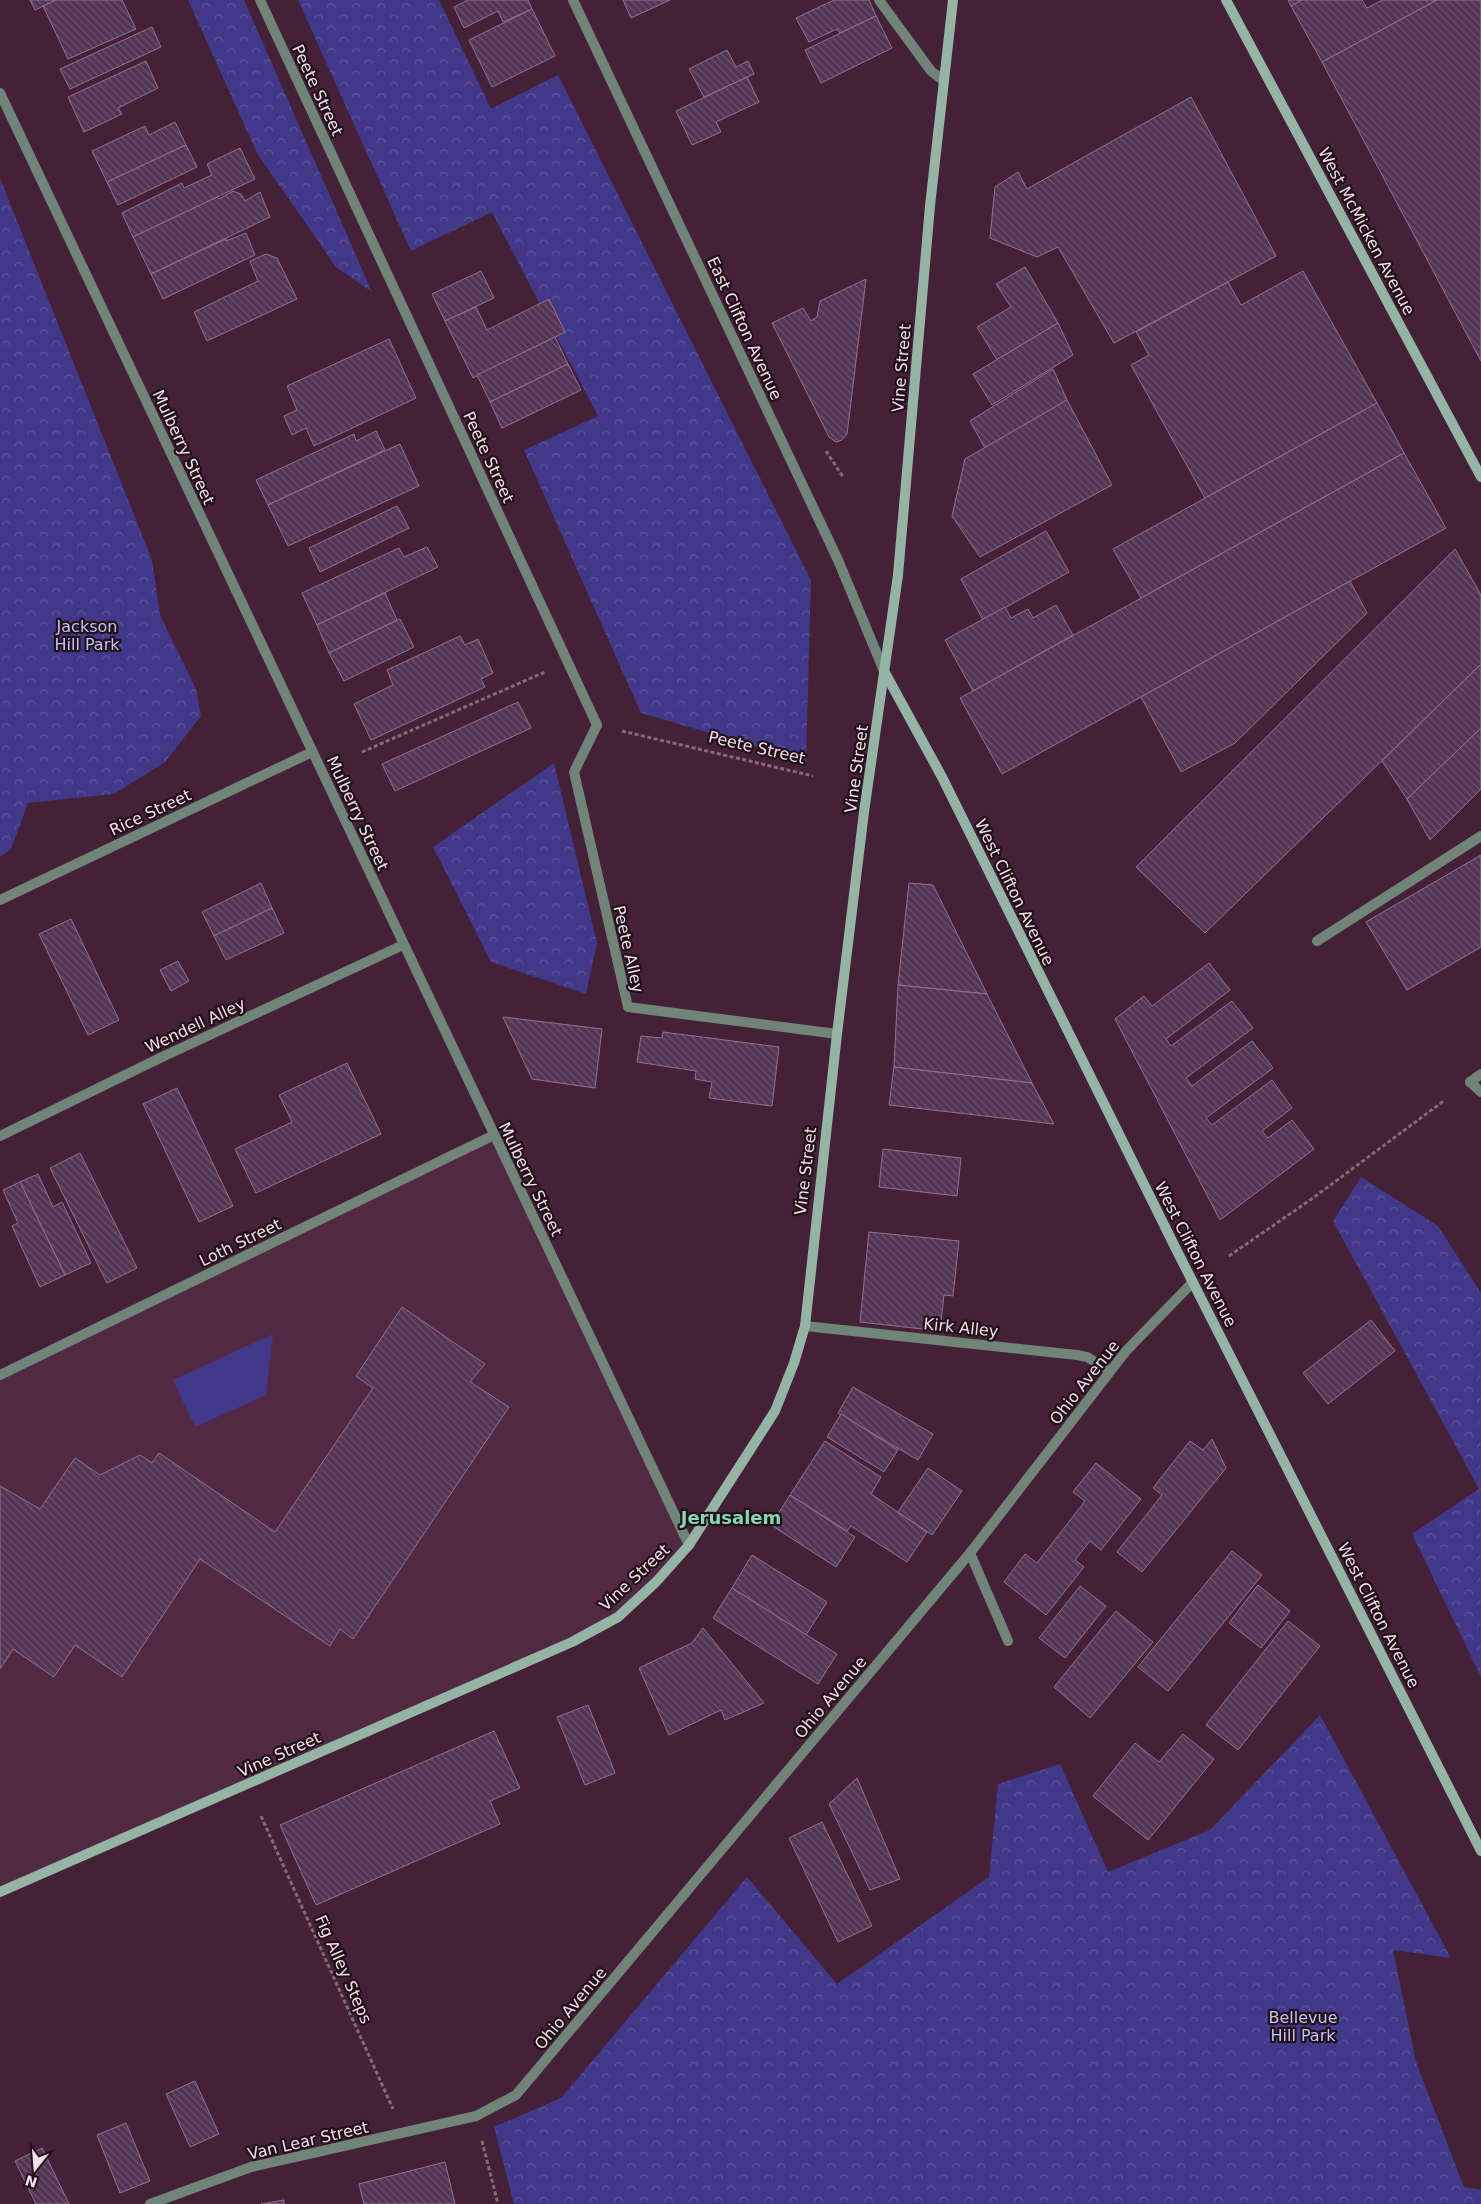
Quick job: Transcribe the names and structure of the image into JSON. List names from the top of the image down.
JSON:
{
  "streets": {
    "main road": ["West McMicken Avenue", "Vine Street", "West Clifton Avenue"],
    "street": [
      "Peete Street",
      "East Clifton Avenue",
      "Mulberry Street",
      "Rice Street",
      "Peete Alley",
      "Wendell Alley",
      "Loth Street",
      "Kirk Alley",
      "Ohio Avenue",
      "Van Lear Street"
    ],
    "path": ["Fig Alley Steps"]
  },
  "crossings": [
    ["Peete Street", "Peete Alley"],
    ["East Clifton Avenue", "Vine Street"],
    ["East Clifton Avenue", "West Clifton Avenue"],
    ["Vine Street", "Mulberry Street"],
    ["Vine Street", "West Clifton Avenue"],
    ["Vine Street", "Peete Alley"],
    ["Vine Street", "Kirk Alley"],
    ["Mulberry Street", "Rice Street"],
    ["Mulberry Street", "Wendell Alley"],
    ["Mulberry Street", "Loth Street"],
    ["West Clifton Avenue", "Ohio Avenue"],
    ["Kirk Alley", "Ohio Avenue"],
    ["Ohio Avenue", "Van Lear Street"],
    ["Fig Alley Steps", "Van Lear Street"]
  ],
  "districts": ["Jerusalem"],
  "parks": ["Jackson Hill Park", "Bellevue Hill Park"],
  "north": "bottom"
}
